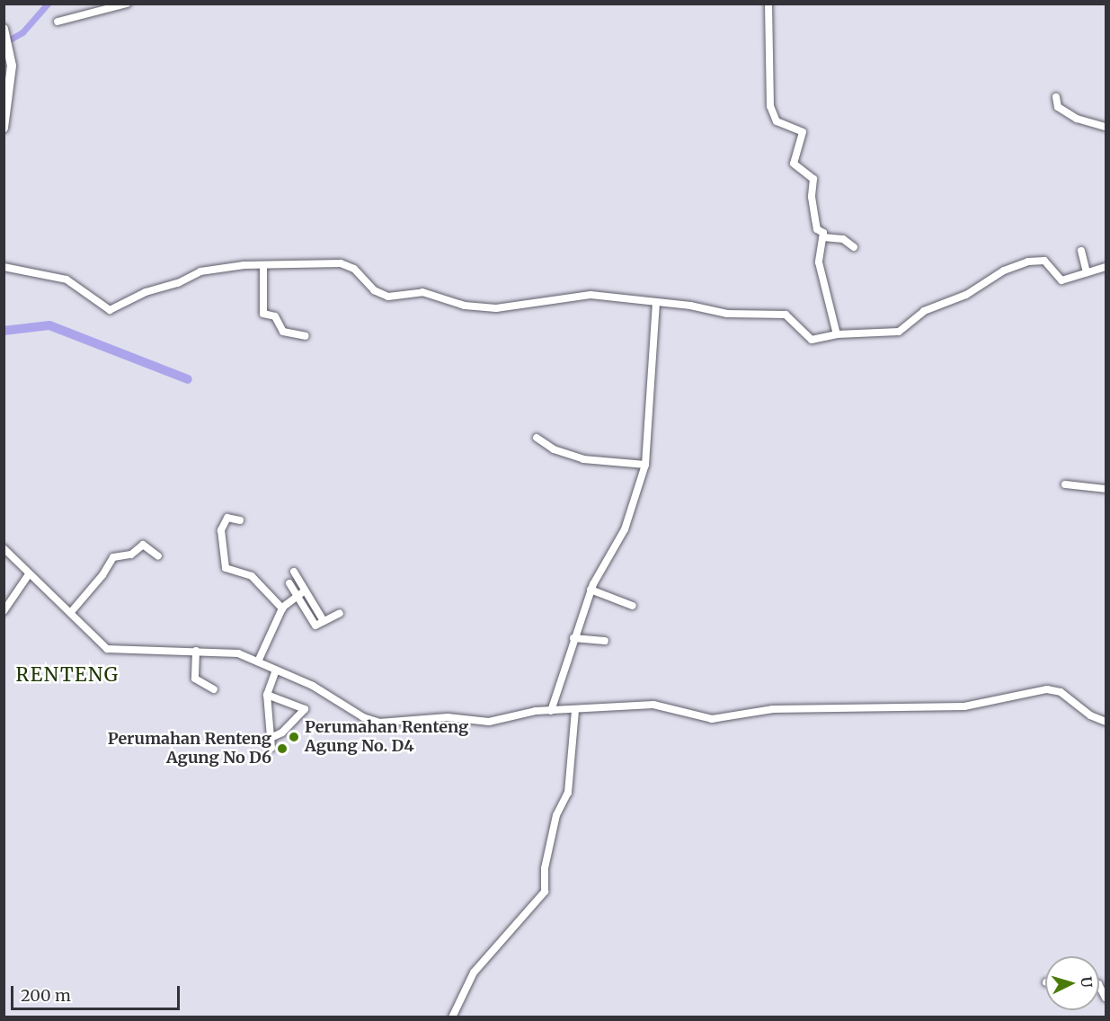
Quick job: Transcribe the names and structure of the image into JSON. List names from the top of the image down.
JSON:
{
  "districts": ["RENTENG"],
  "places": ["Perumahan Renteng Agung No. D4", "Perumahan Renteng Agung No D6"],
  "scale_bar": "200 m",
  "north": "right"
}
